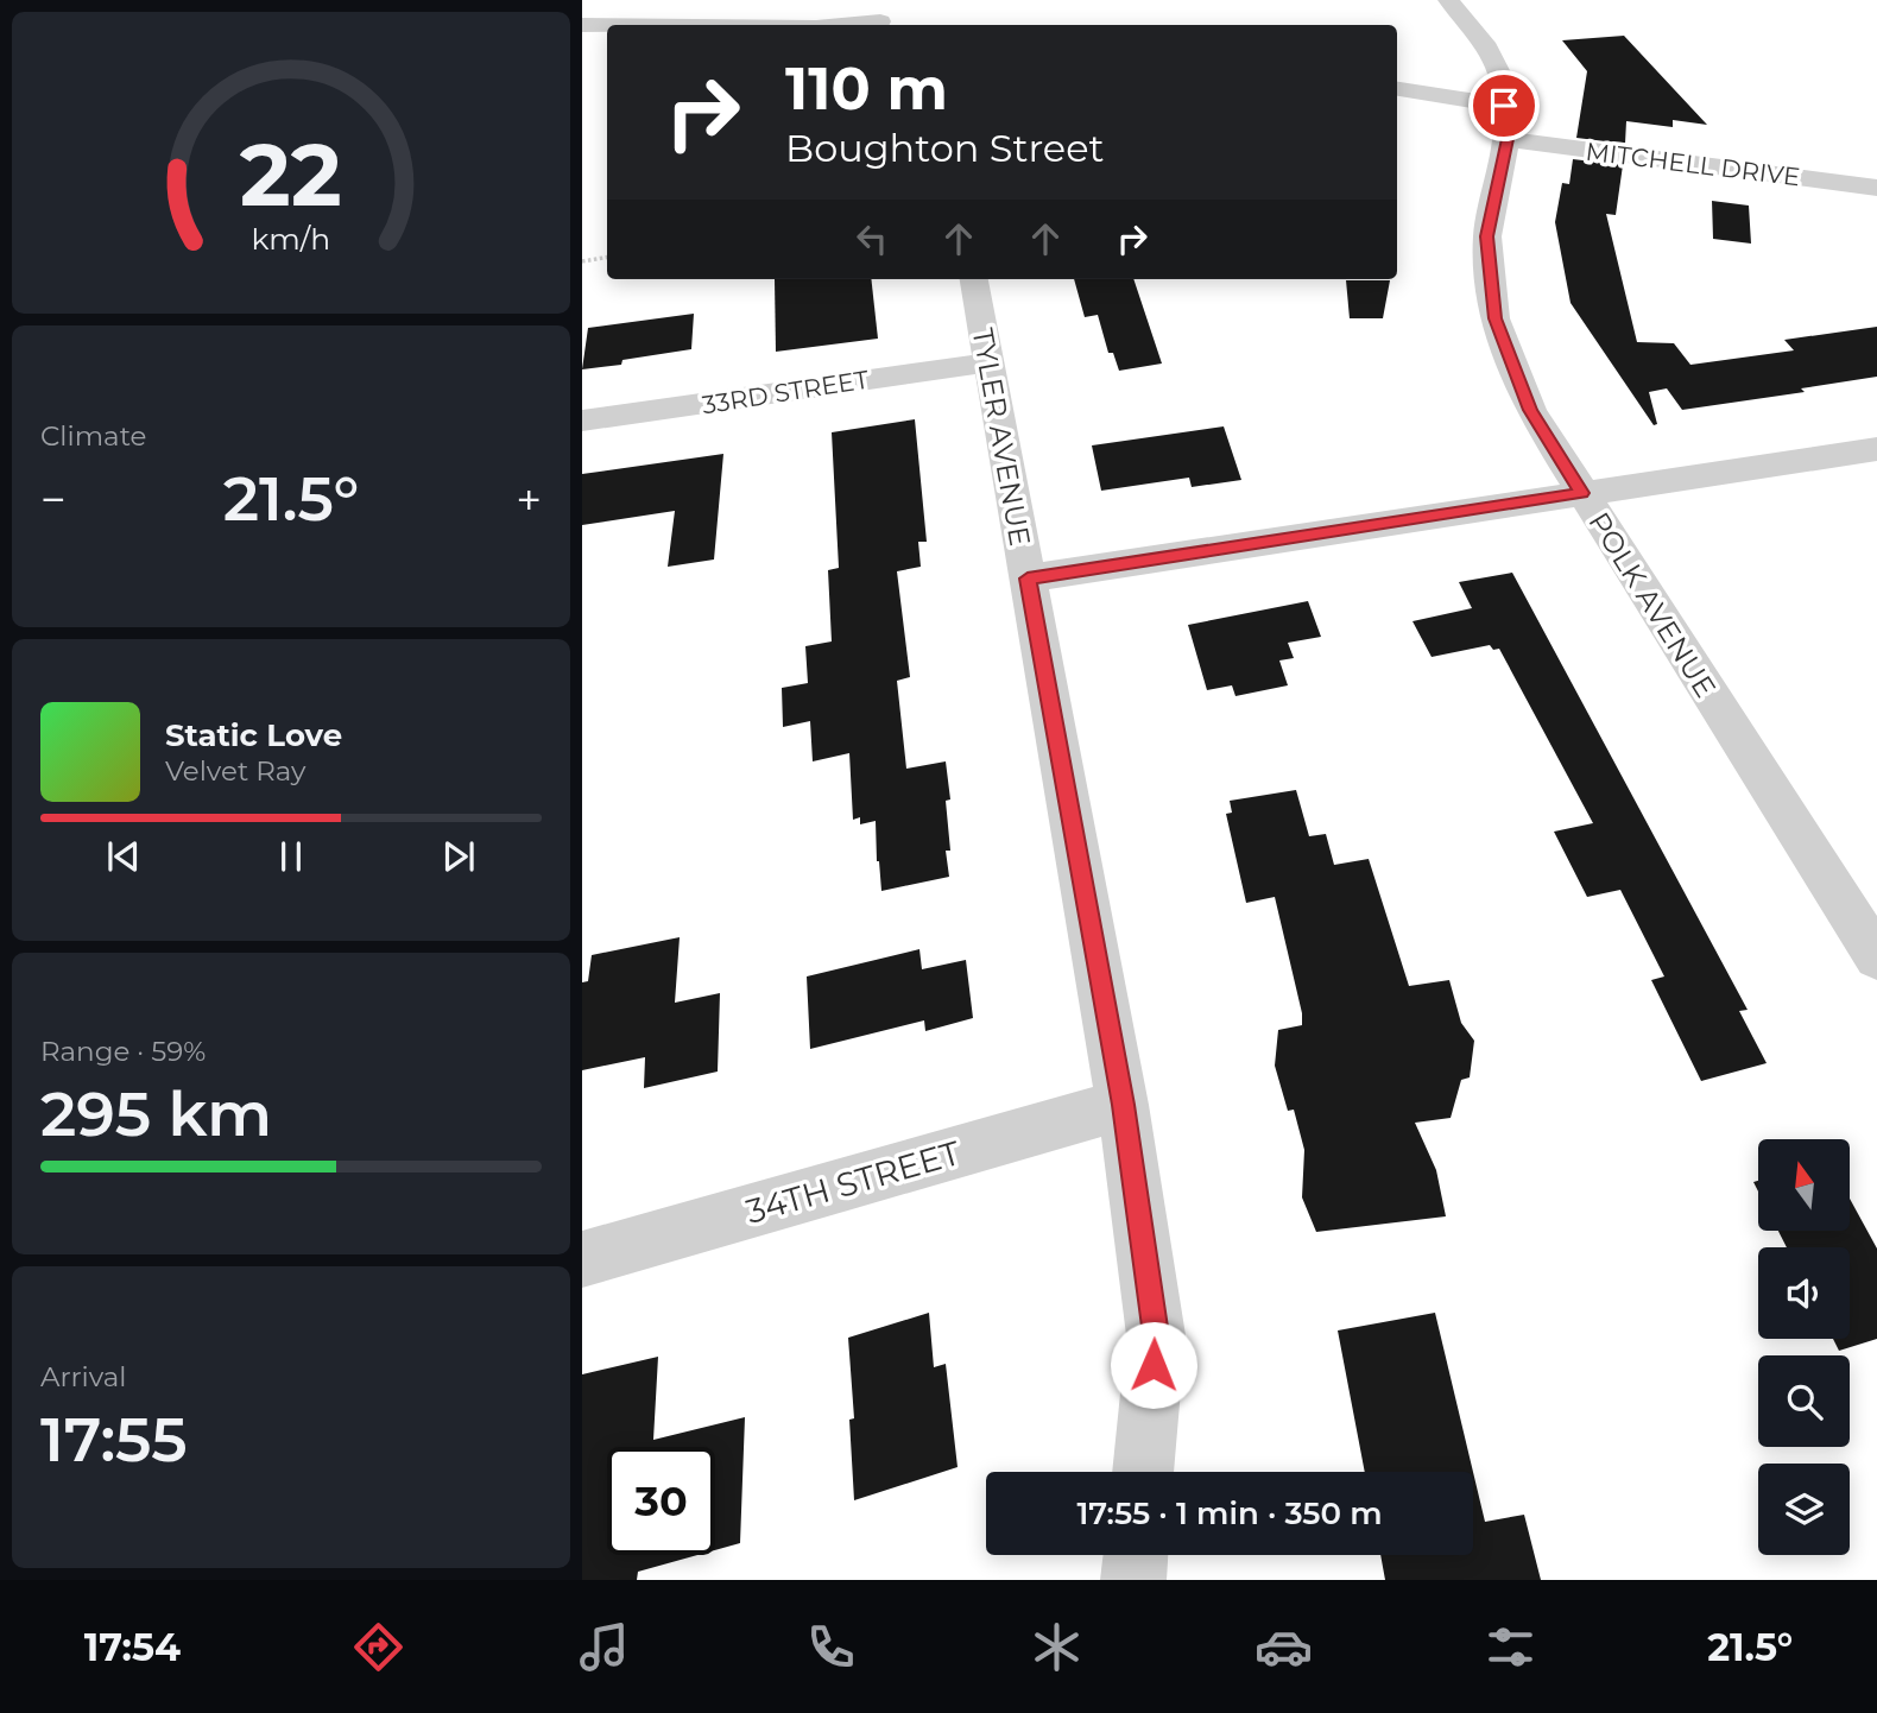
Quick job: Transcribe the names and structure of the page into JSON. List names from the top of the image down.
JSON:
{
  "streets": {
    "street": [
      "MITCHELL DRIVE",
      "33RD STREET",
      "TYLER AVENUE",
      "POLK AVENUE",
      "34TH STREET"
    ]
  },
  "crossings": [
    ["MITCHELL DRIVE", "POLK AVENUE"],
    ["33RD STREET", "TYLER AVENUE"],
    ["TYLER AVENUE", "34TH STREET"]
  ],
  "north": "top",
  "page": {
    "turn": ["110 m", "Boughton Street"],
    "tile": [
      "Climate",
      ["Range · 59%", "295 km"],
      ["Arrival", "17:55"]
    ],
    "heat": ["−", "21.5°", "+"],
    "song": ["Static Love", "Velvet Ray"],
    "limit": "30",
    "trip": "17:55 · 1 min · 350 m",
    "tabs": ["17:54", "21.5°"],
    "gauge": ["22", "km/h"]
  }
}
